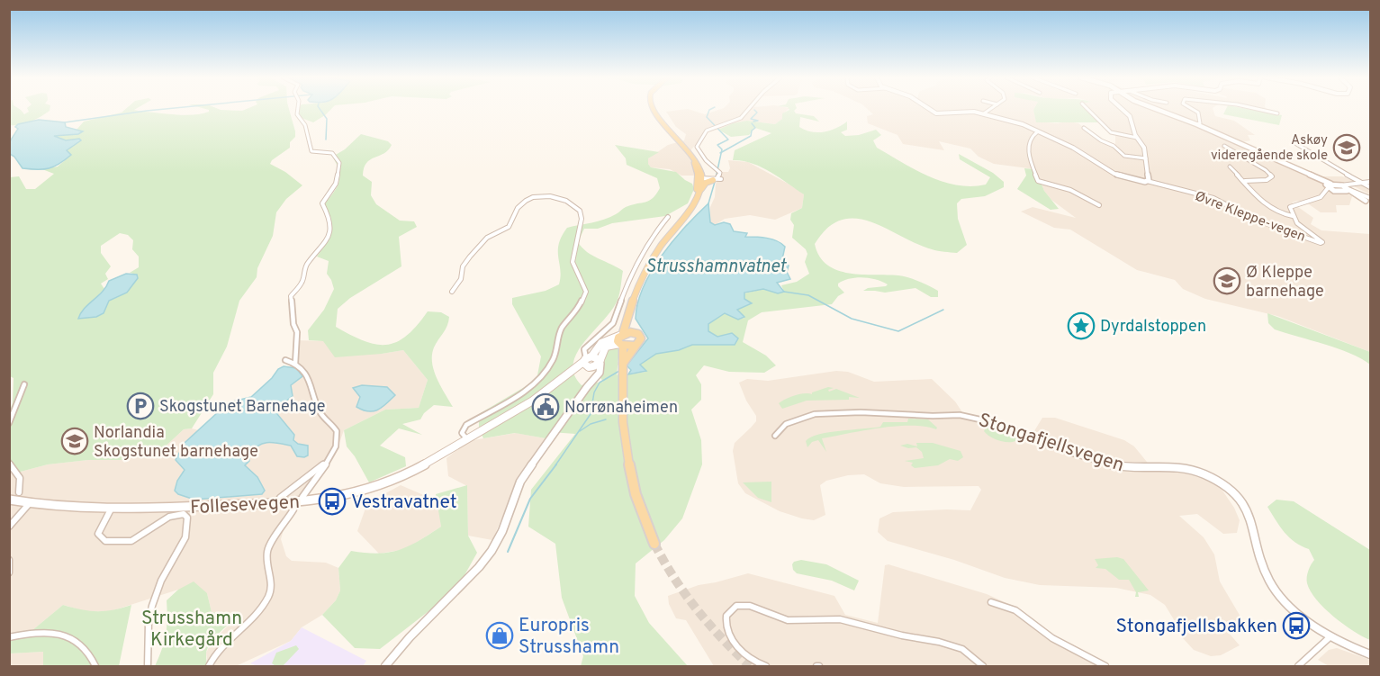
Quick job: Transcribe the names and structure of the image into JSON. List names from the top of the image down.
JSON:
{
  "streets": {
    "main road": ["Follesevegen"],
    "street": ["Øvre Kleppe-vegen", "Stongafjellsvegen"]
  },
  "water": ["Strusshamnvatnet"],
  "parks": ["Strusshamn Kirkegård"],
  "places": {
    "school or university": ["Askøy videregående skole", "Ø Kleppe barnehage", "Norlandia Skogstunet barnehage"],
    "place": ["Dyrdalstoppen"],
    "parking": ["Skogstunet Barnehage"],
    "public building": ["Norrønaheimen"],
    "bus stop": ["Vestravatnet", "Stongafjellsbakken"],
    "shop": ["Europris Strusshamn"]
  }
}
